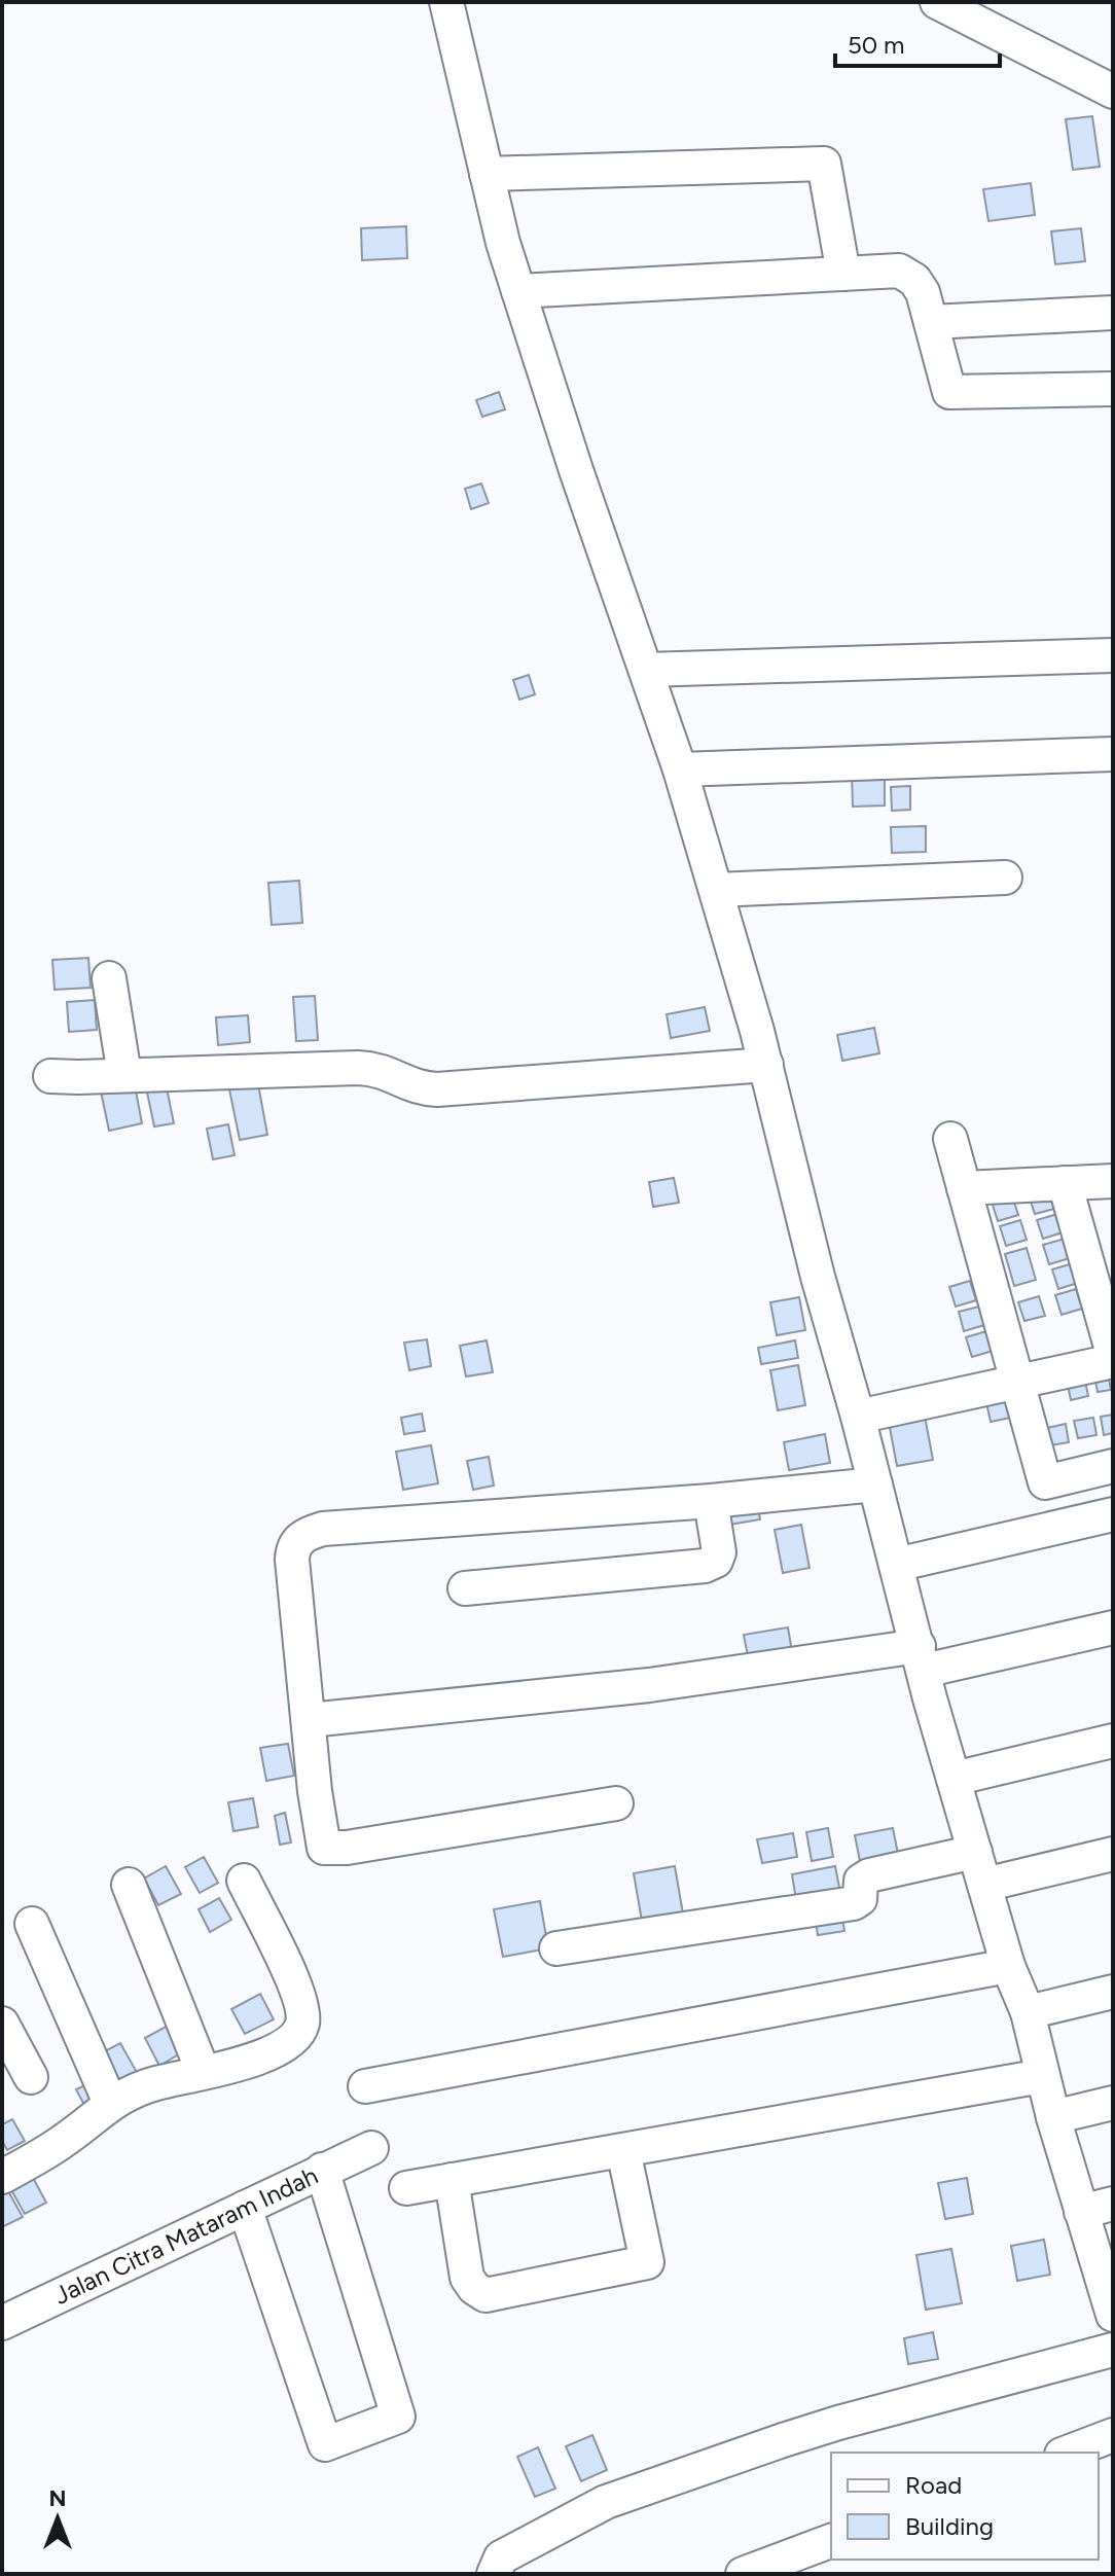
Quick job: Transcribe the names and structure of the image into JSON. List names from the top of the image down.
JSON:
{
  "streets": {
    "street": ["Jalan Citra Mataram Indah"]
  },
  "legend": ["Road", "Building"],
  "scale_bar": "50 m",
  "north": "top"
}
